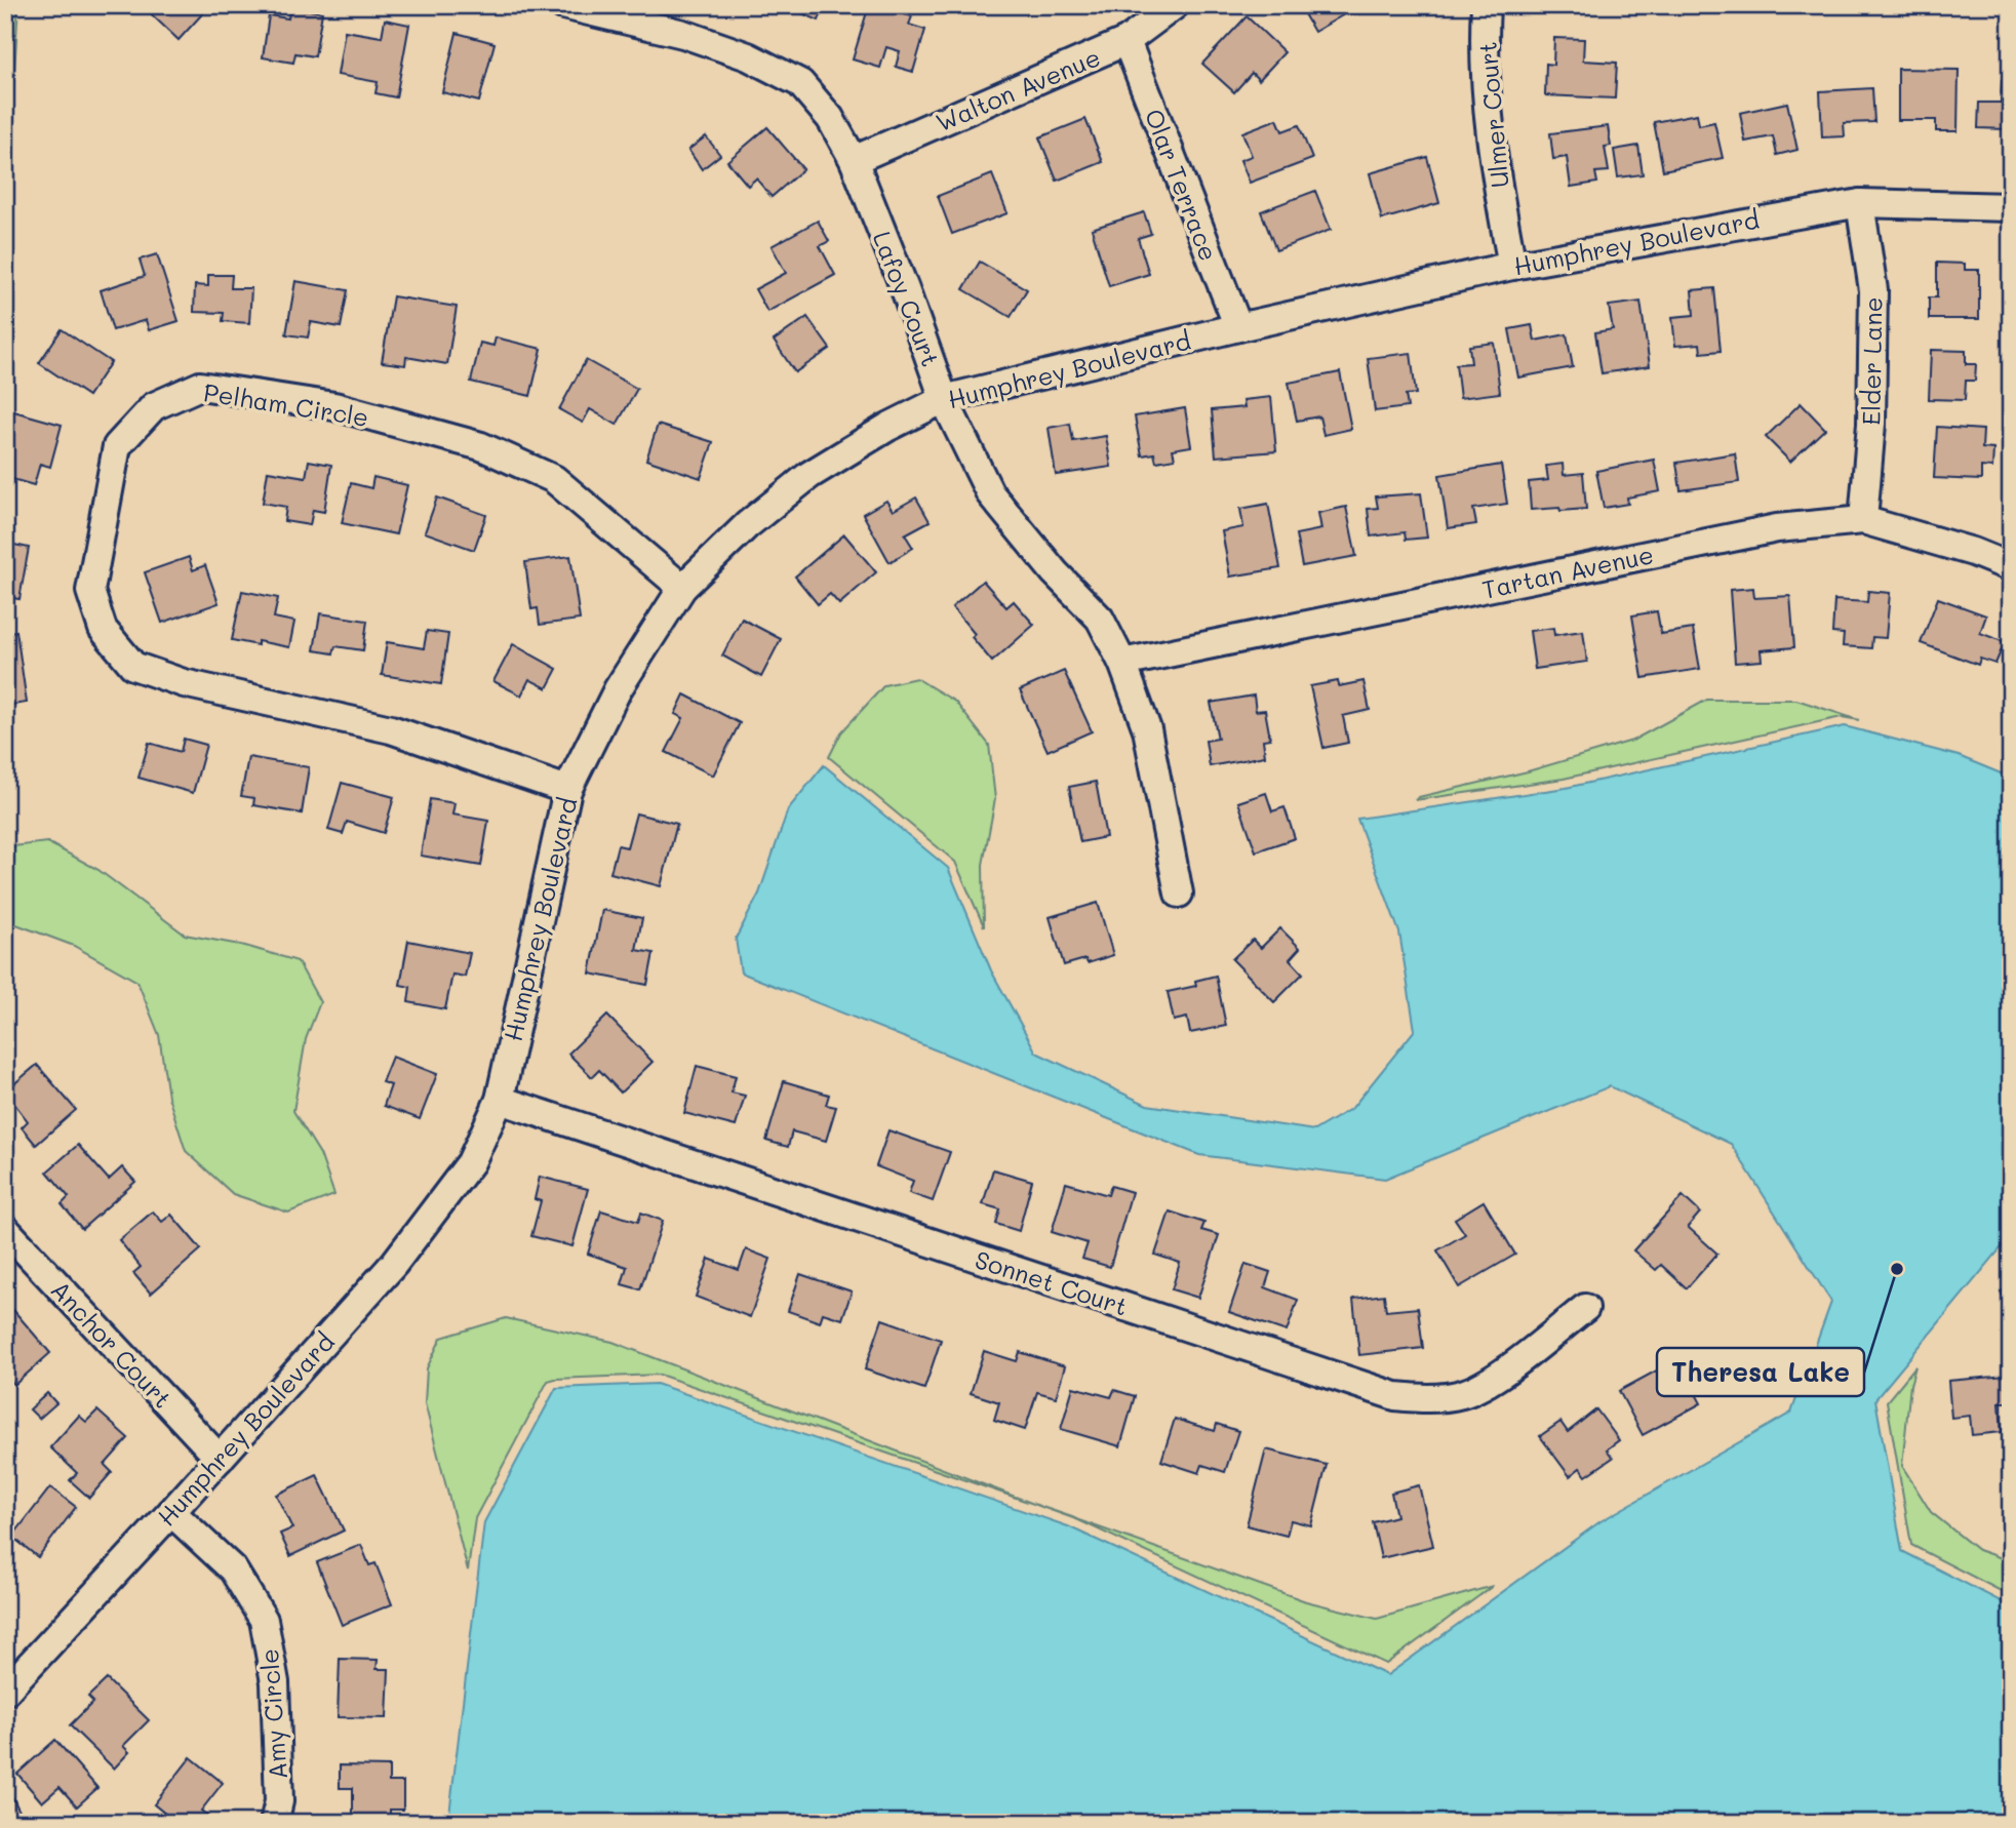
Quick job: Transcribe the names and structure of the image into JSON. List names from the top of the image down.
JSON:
{
  "streets": {
    "street": [
      "Walton Avenue",
      "Ulmer Court",
      "Olar Terrace",
      "Humphrey Boulevard",
      "Lafoy Court",
      "Elder Lane",
      "Pelham Circle",
      "Tartan Avenue",
      "Sonnet Court",
      "Anchor Court",
      "Amy Circle"
    ]
  },
  "crossings": [
    ["Walton Avenue", "Olar Terrace"],
    ["Walton Avenue", "Lafoy Court"],
    ["Ulmer Court", "Humphrey Boulevard"],
    ["Olar Terrace", "Humphrey Boulevard"],
    ["Humphrey Boulevard", "Lafoy Court"],
    ["Humphrey Boulevard", "Elder Lane"],
    ["Humphrey Boulevard", "Pelham Circle"],
    ["Humphrey Boulevard", "Sonnet Court"],
    ["Humphrey Boulevard", "Anchor Court"],
    ["Humphrey Boulevard", "Amy Circle"],
    ["Lafoy Court", "Tartan Avenue"],
    ["Elder Lane", "Tartan Avenue"]
  ],
  "places": ["Theresa Lake"]
}
